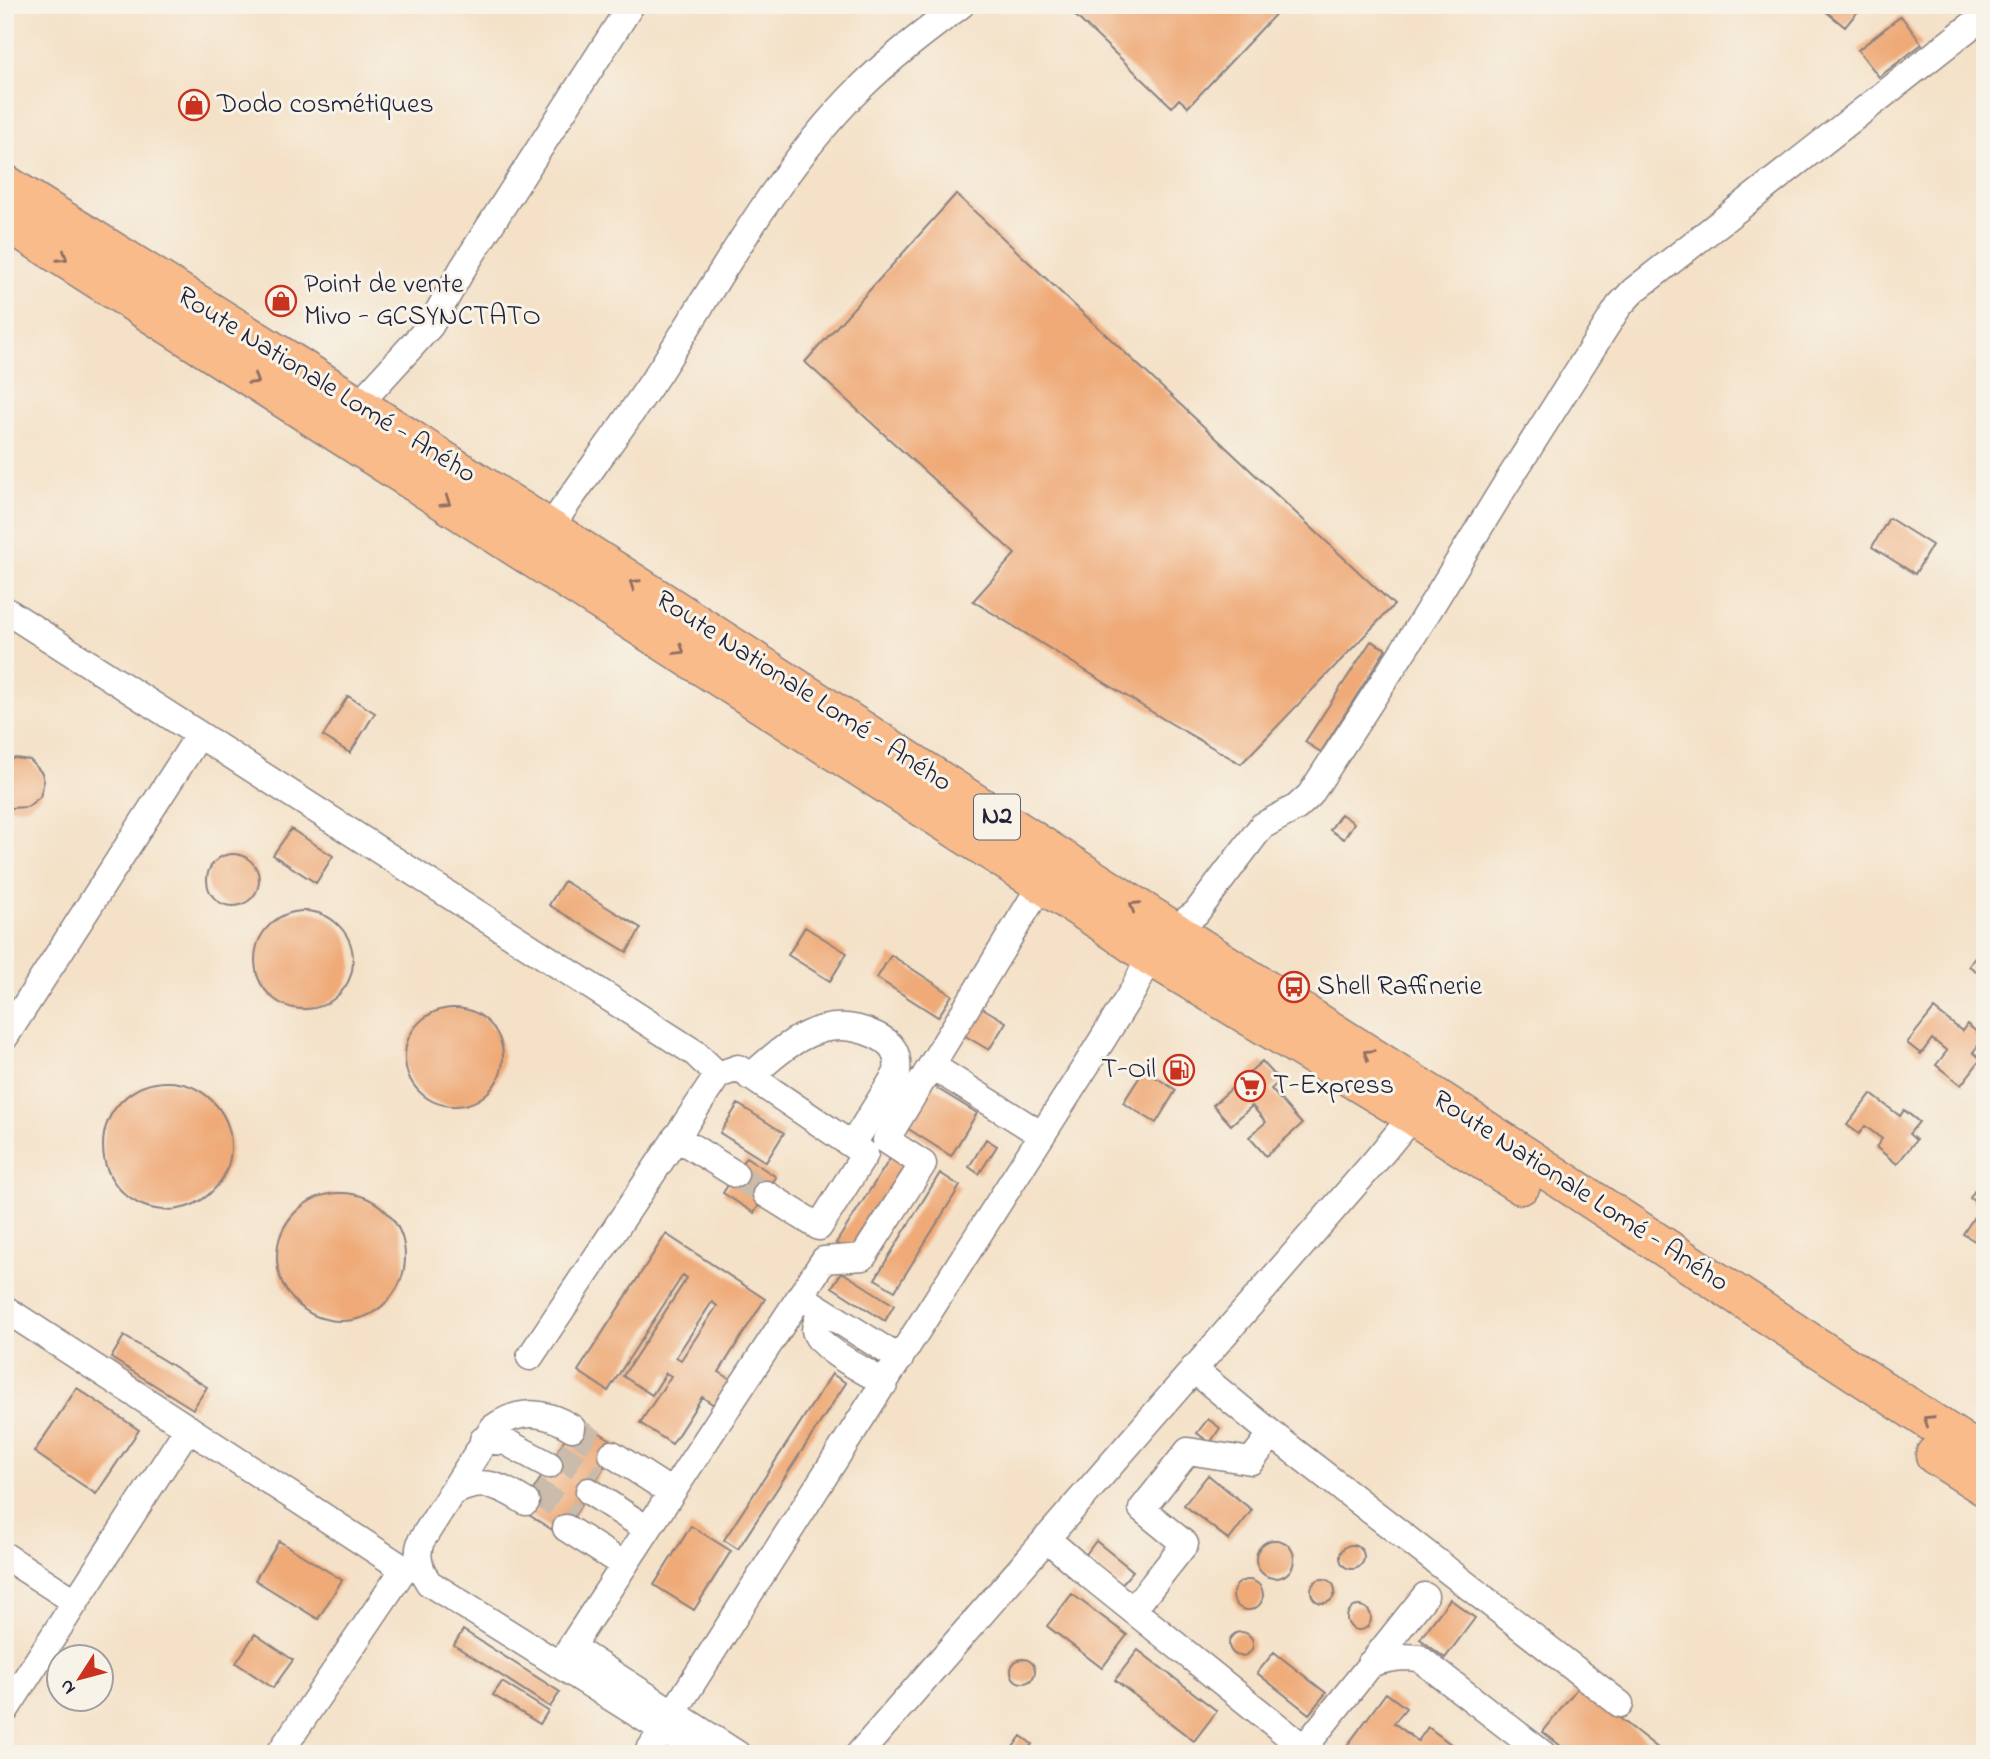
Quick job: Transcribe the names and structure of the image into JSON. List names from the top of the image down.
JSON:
{
  "streets": {
    "highway": ["Route Nationale Lomé - Aného", "N2"]
  },
  "places": {
    "shop": ["Dodo cosmétiques", "Point de vente Mivo - GCSYNCTATO"],
    "bus stop": ["Shell Raffinerie"],
    "fuel station": ["T-Oil"],
    "supermarket": ["T-Express"]
  },
  "north": "bottom left"
}
